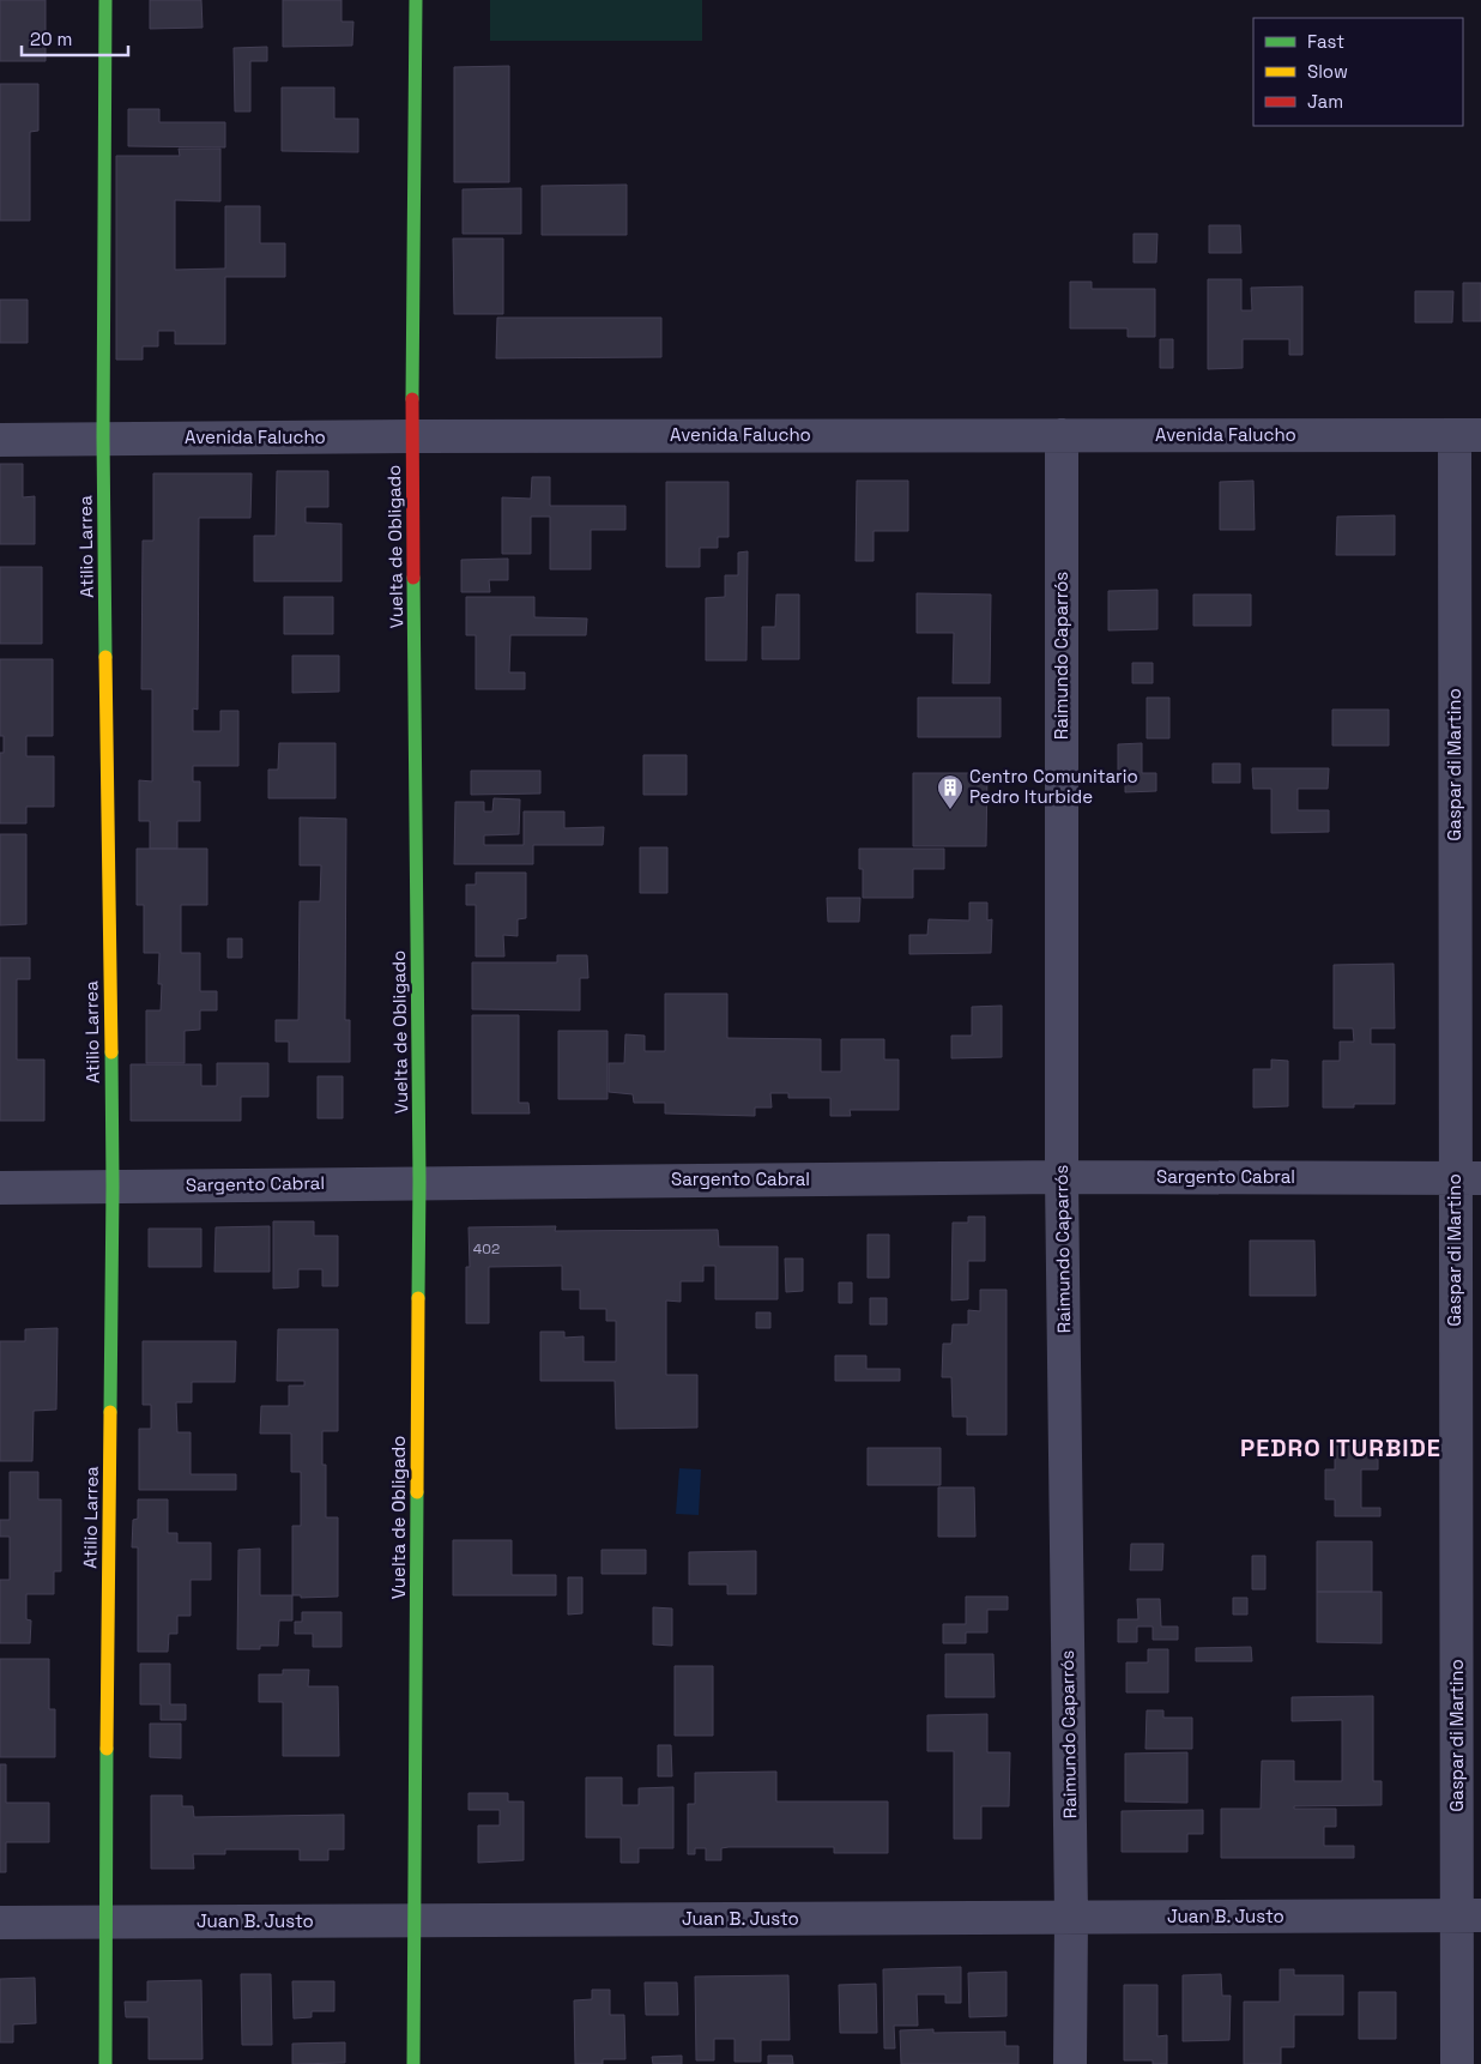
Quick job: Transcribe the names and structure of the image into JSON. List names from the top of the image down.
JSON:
{
  "streets": {
    "street": [
      "Avenida Falucho",
      "Atilio Larrea",
      "Vuelta de Obligado",
      "Raimundo Caparrós",
      "Gaspar di Martino",
      "Sargento Cabral",
      "Juan B. Justo"
    ]
  },
  "crossings": [
    ["Avenida Falucho", "Atilio Larrea"],
    ["Avenida Falucho", "Vuelta de Obligado"],
    ["Avenida Falucho", "Raimundo Caparrós"],
    ["Avenida Falucho", "Gaspar di Martino"],
    ["Atilio Larrea", "Sargento Cabral"],
    ["Atilio Larrea", "Juan B. Justo"],
    ["Vuelta de Obligado", "Sargento Cabral"],
    ["Vuelta de Obligado", "Juan B. Justo"],
    ["Raimundo Caparrós", "Sargento Cabral"],
    ["Raimundo Caparrós", "Juan B. Justo"],
    ["Gaspar di Martino", "Sargento Cabral"],
    ["Gaspar di Martino", "Juan B. Justo"]
  ],
  "districts": ["PEDRO ITURBIDE"],
  "places": {
    "building": ["Centro Comunitario Pedro Iturbide"]
  },
  "house_numbers": ["402"],
  "legend": ["Fast", "Slow", "Jam"],
  "scale_bar": "20 m"
}
